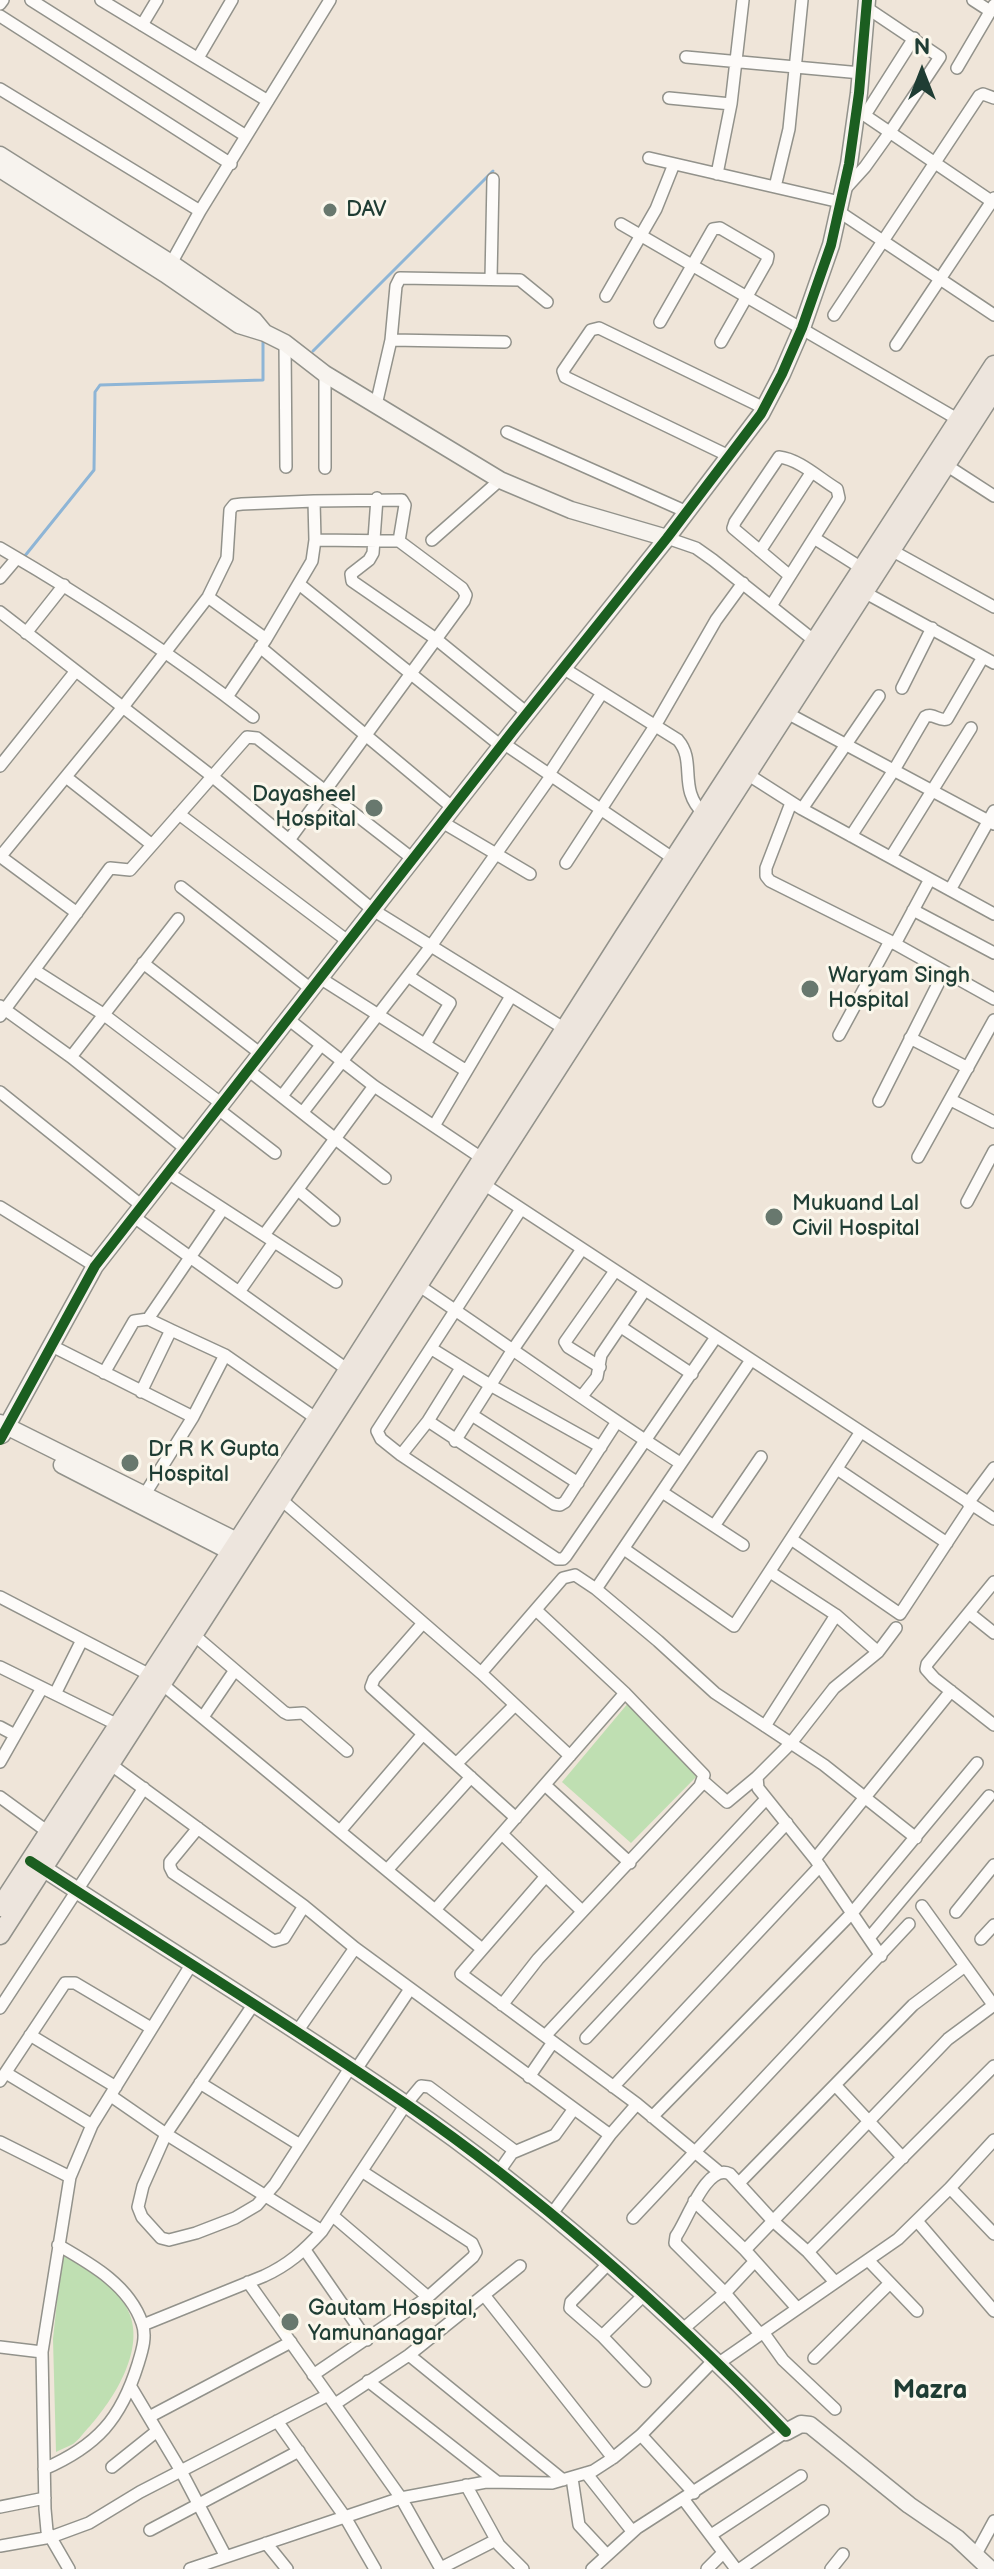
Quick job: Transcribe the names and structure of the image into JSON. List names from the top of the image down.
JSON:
{
  "districts": ["Mazra"],
  "places": [
    "DAV",
    "Dayasheel Hospital",
    "Waryam Singh Hospital",
    "Mukuand Lal Civil Hospital",
    "Dr R K Gupta Hospital",
    "Gautam Hospital, Yamunanagar"
  ],
  "north": "top"
}
